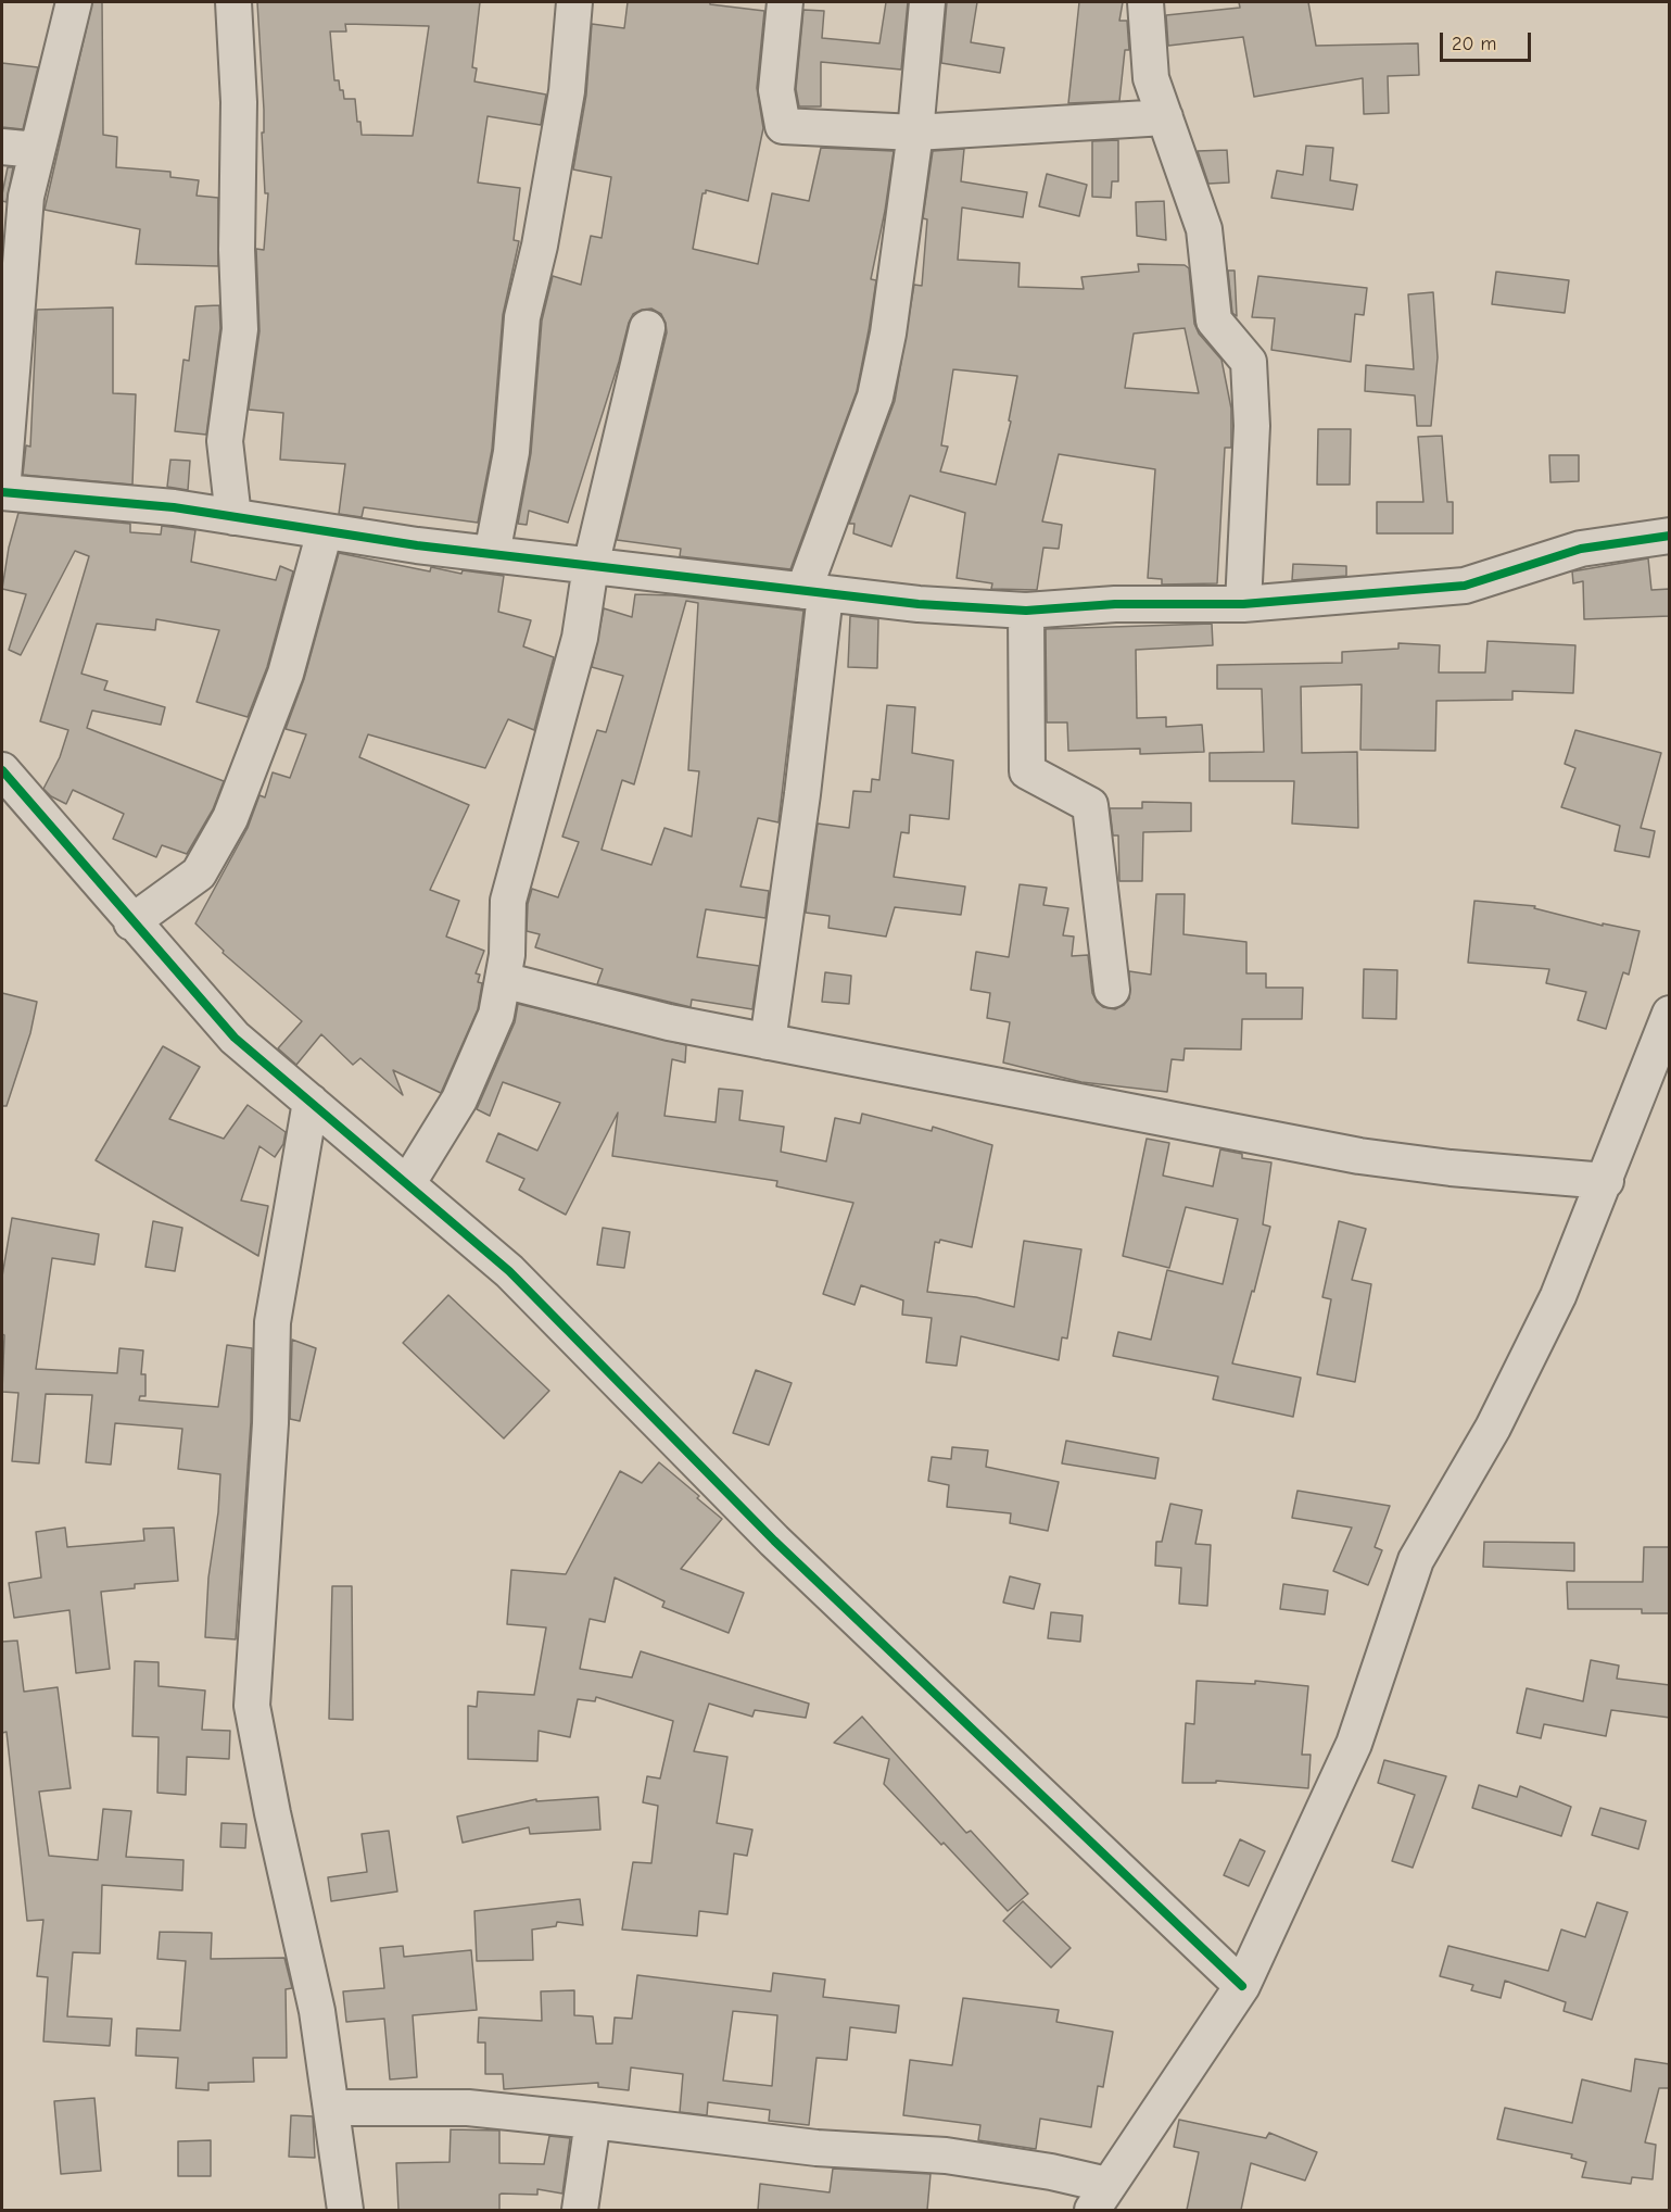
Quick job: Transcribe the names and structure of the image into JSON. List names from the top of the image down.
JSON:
{
  "scale_bar": "20 m"
}
